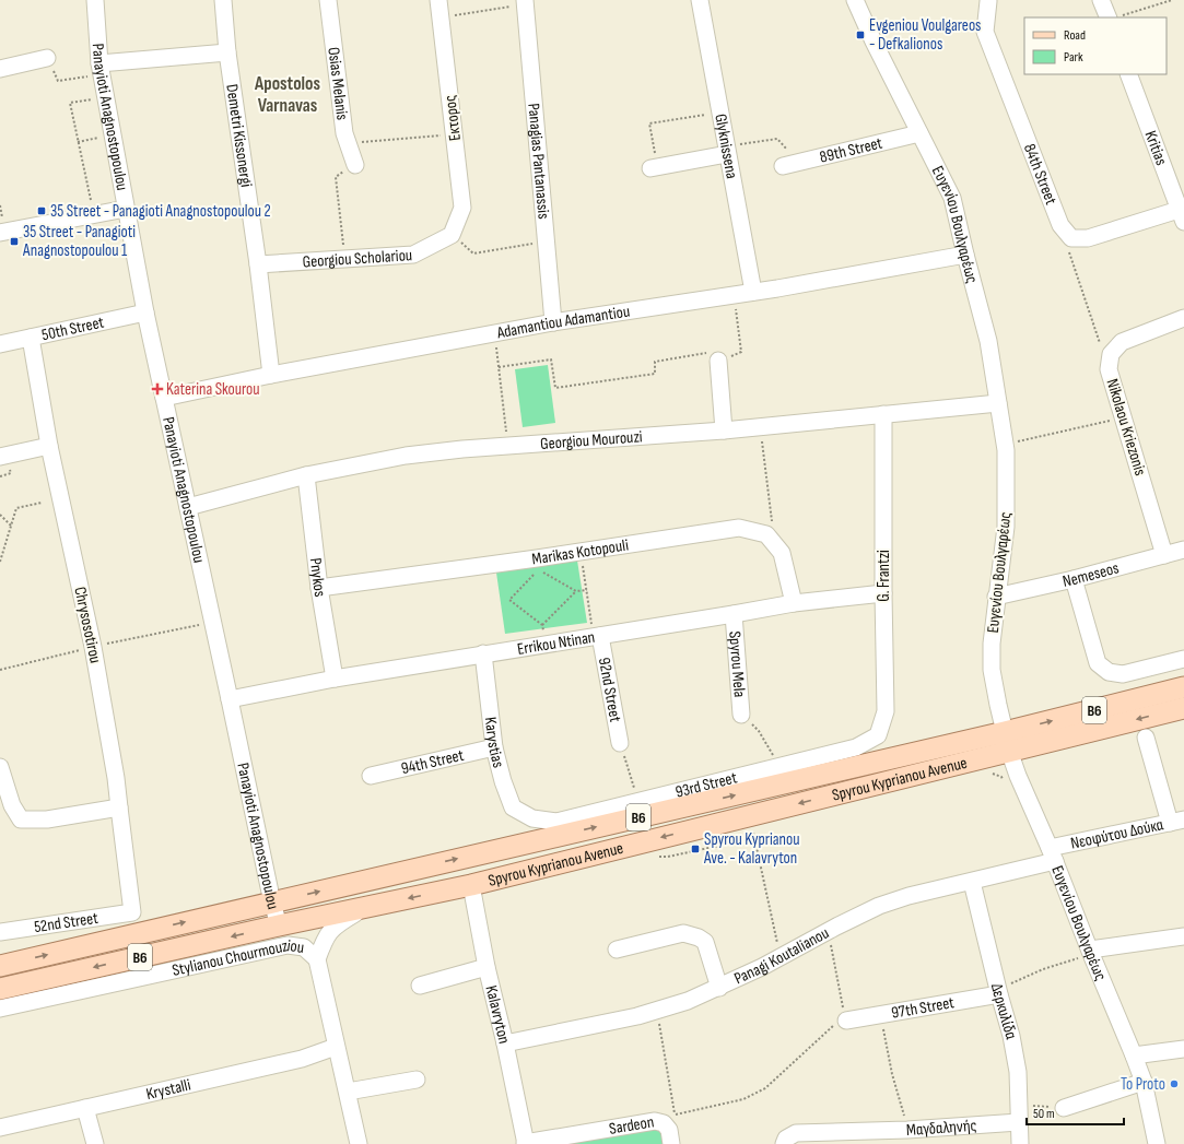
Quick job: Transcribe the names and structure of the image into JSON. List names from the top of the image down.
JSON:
{
  "streets": {
    "main road": ["B6", "Spyrou Kyprianou Avenue"],
    "street": [
      "Osias Melanis",
      "Panayioti Anagnostopoulou",
      "Εκτορος",
      "Demetri Kissonergi",
      "Glyknissena",
      "Kritias",
      "89th Street",
      "Panagias Pantanassis",
      "84th Street",
      "Ευγενίου Βουλγαρέως",
      "Georgiou Scholariou",
      "Adamantiou Adamantiou",
      "50th Street",
      "Nikolaou Kriezonis",
      "Georgiou Mourouzi",
      "Marikas Kotopouli",
      "Nemeseos",
      "G. Frantzi",
      "Pnykos",
      "Chrysosotirou",
      "Errikou Ntinan",
      "Spyrou Mela",
      "92nd Street",
      "Karystias",
      "94th Street",
      "93rd Street",
      "Νεοφύτου Δούκα",
      "52nd Street",
      "Panagi Koutalianou",
      "Stylianou Chourmouziou",
      "97th Street",
      "Δερκυλίδα",
      "Kalavryton",
      "Krystalli",
      "Sardeon",
      "Μαγδαληνής"
    ]
  },
  "crossings": [
    ["Panayioti Anagnostopoulou", "Adamantiou Adamantiou"],
    ["Panayioti Anagnostopoulou", "50th Street"],
    ["Panayioti Anagnostopoulou", "Georgiou Mourouzi"],
    ["Panayioti Anagnostopoulou", "Errikou Ntinan"],
    ["Panayioti Anagnostopoulou", "Spyrou Kyprianou Avenue"],
    ["Εκτορος", "Georgiou Scholariou"],
    ["Demetri Kissonergi", "Georgiou Scholariou"],
    ["Demetri Kissonergi", "Adamantiou Adamantiou"],
    ["Glyknissena", "Adamantiou Adamantiou"],
    ["Kritias", "84th Street"],
    ["89th Street", "Ευγενίου Βουλγαρέως"],
    ["Panagias Pantanassis", "Adamantiou Adamantiou"],
    ["Ευγενίου Βουλγαρέως", "Adamantiou Adamantiou"],
    ["Ευγενίου Βουλγαρέως", "Georgiou Mourouzi"],
    ["Ευγενίου Βουλγαρέως", "Nemeseos"],
    ["Ευγενίου Βουλγαρέως", "Spyrou Kyprianou Avenue"],
    ["Ευγενίου Βουλγαρέως", "Νεοφύτου Δούκα"],
    ["Ευγενίου Βουλγαρέως", "Panagi Koutalianou"],
    ["50th Street", "Chrysosotirou"],
    ["Nikolaou Kriezonis", "Nemeseos"],
    ["Georgiou Mourouzi", "G. Frantzi"],
    ["Georgiou Mourouzi", "Pnykos"],
    ["Marikas Kotopouli", "Pnykos"],
    ["G. Frantzi", "Errikou Ntinan"],
    ["G. Frantzi", "93rd Street"],
    ["Pnykos", "Errikou Ntinan"],
    ["Chrysosotirou", "52nd Street"],
    ["Errikou Ntinan", "Spyrou Mela"],
    ["Errikou Ntinan", "92nd Street"],
    ["Errikou Ntinan", "Karystias"],
    ["Karystias", "94th Street"],
    ["Karystias", "93rd Street"],
    ["Spyrou Kyprianou Avenue", "Kalavryton"],
    ["Νεοφύτου Δούκα", "Panagi Koutalianou"],
    ["Panagi Koutalianou", "Δερκυλίδα"],
    ["Panagi Koutalianou", "Kalavryton"],
    ["97th Street", "Δερκυλίδα"],
    ["Δερκυλίδα", "Μαγδαληνής"],
    ["Kalavryton", "Sardeon"]
  ],
  "districts": ["Apostolos Varnavas"],
  "places": {
    "transit": [
      "Evgeniou Voulgareos - Defkalionos",
      "35 Street - Panagioti Anagnostopoulou 2",
      "35 Street - Panagioti Anagnostopoulou 1",
      "Spyrou Kyprianou Ave. - Kalavryton"
    ],
    "health": ["Katerina Skourou"],
    "other": ["To Proto"]
  },
  "legend": ["Road", "Park"],
  "scale_bar": "50 m"
}
